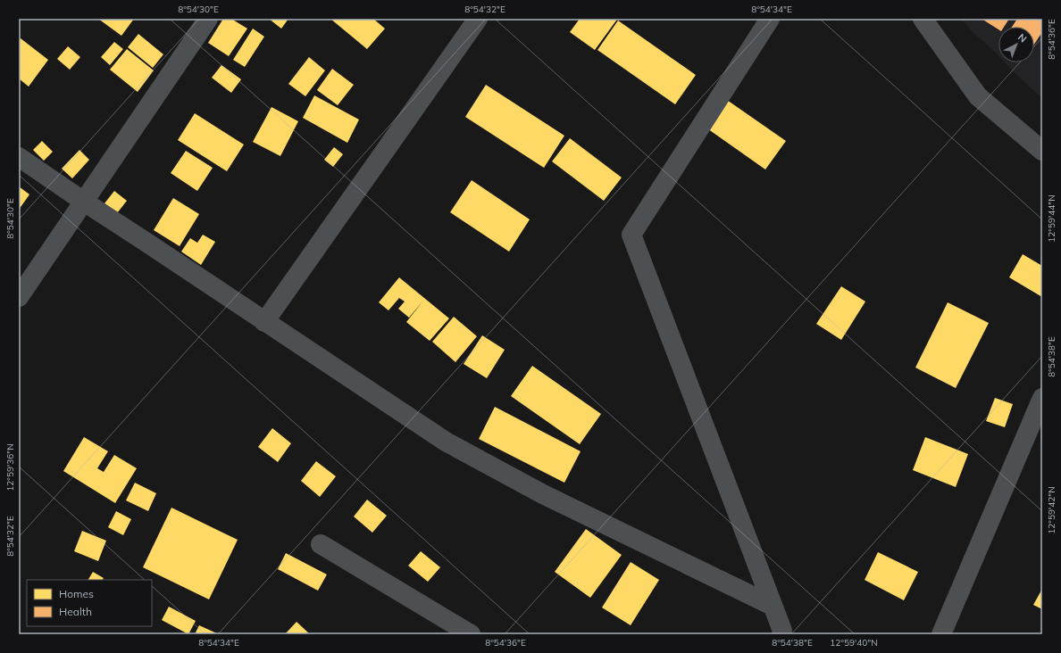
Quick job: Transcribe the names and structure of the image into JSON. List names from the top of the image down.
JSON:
{
  "legend": ["Homes", "Health"],
  "north": "top right",
  "coordinates": [
    "8°54'30\"E",
    "8°54'32\"E",
    "8°54'34\"E",
    "8°54'36\"E",
    "12°59'44\"N",
    "8°54'38\"E",
    "12°59'36\"N",
    "12°59'42\"N",
    "12°59'40\"N"
  ]
}
